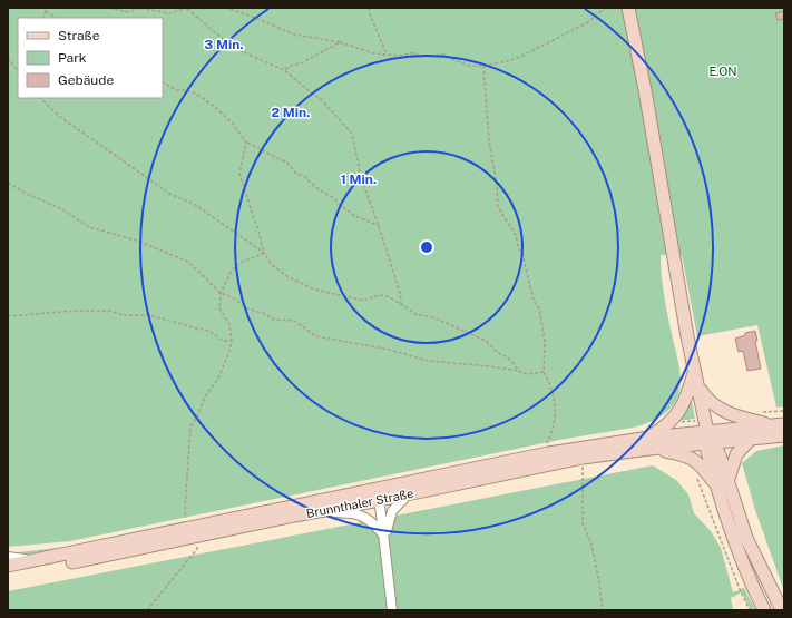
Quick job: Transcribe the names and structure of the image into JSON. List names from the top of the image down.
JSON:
{
  "streets": {
    "main road": ["Brunnthaler Straße"]
  },
  "parks": ["E.ON"],
  "legend": ["Straße", "Park", "Gebäude"],
  "rings": ["3 Min.", "2 Min.", "1 Min."]
}
